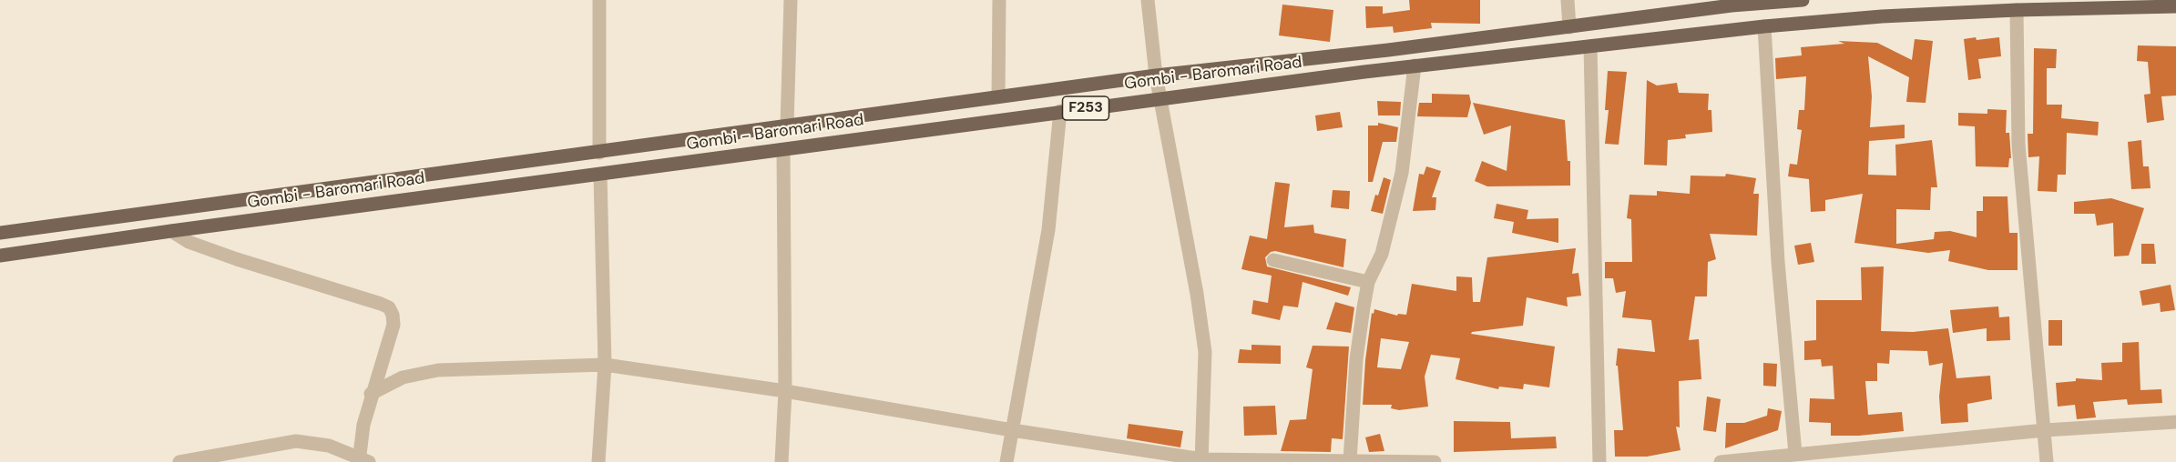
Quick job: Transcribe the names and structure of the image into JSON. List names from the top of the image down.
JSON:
{
  "streets": {
    "main road": ["Gombi - Baromari Road", "F253"]
  }
}
